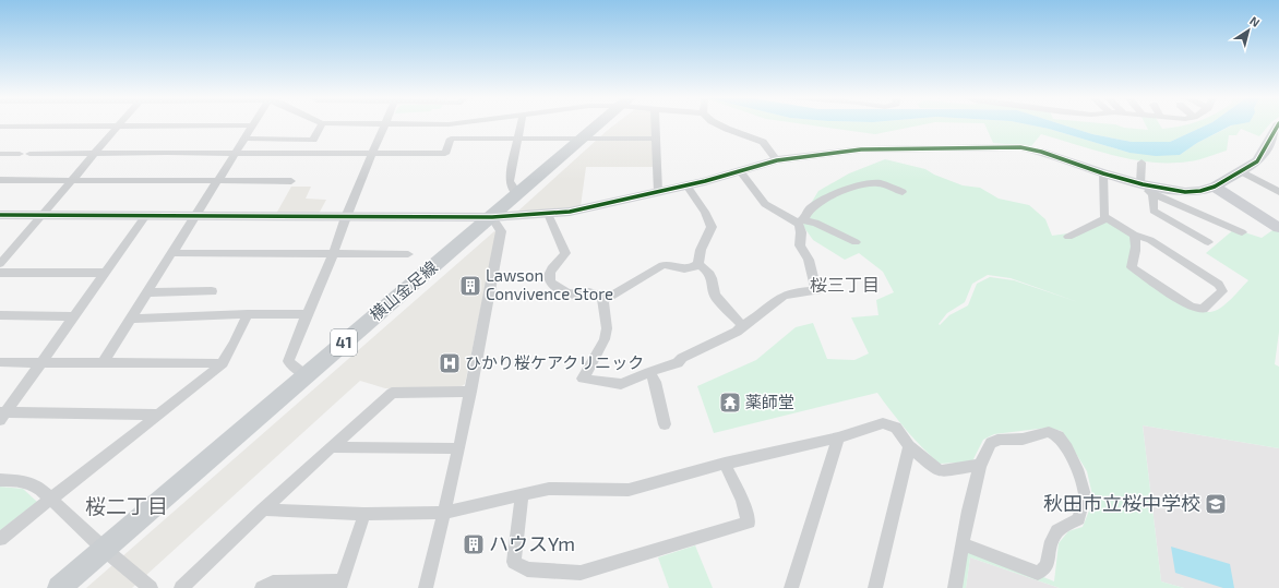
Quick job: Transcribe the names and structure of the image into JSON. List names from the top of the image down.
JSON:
{
  "streets": {
    "main road": ["横山金足線", "41"]
  },
  "districts": ["桜三丁目", "桜二丁目"],
  "places": {
    "building": ["Lawson Convivence Store", "ハウスYm"],
    "hospital": ["ひかり桜ケアクリニック"],
    "temple": ["薬師堂"],
    "school or university": ["秋田市立桜中学校"]
  },
  "north": "top right"
}
